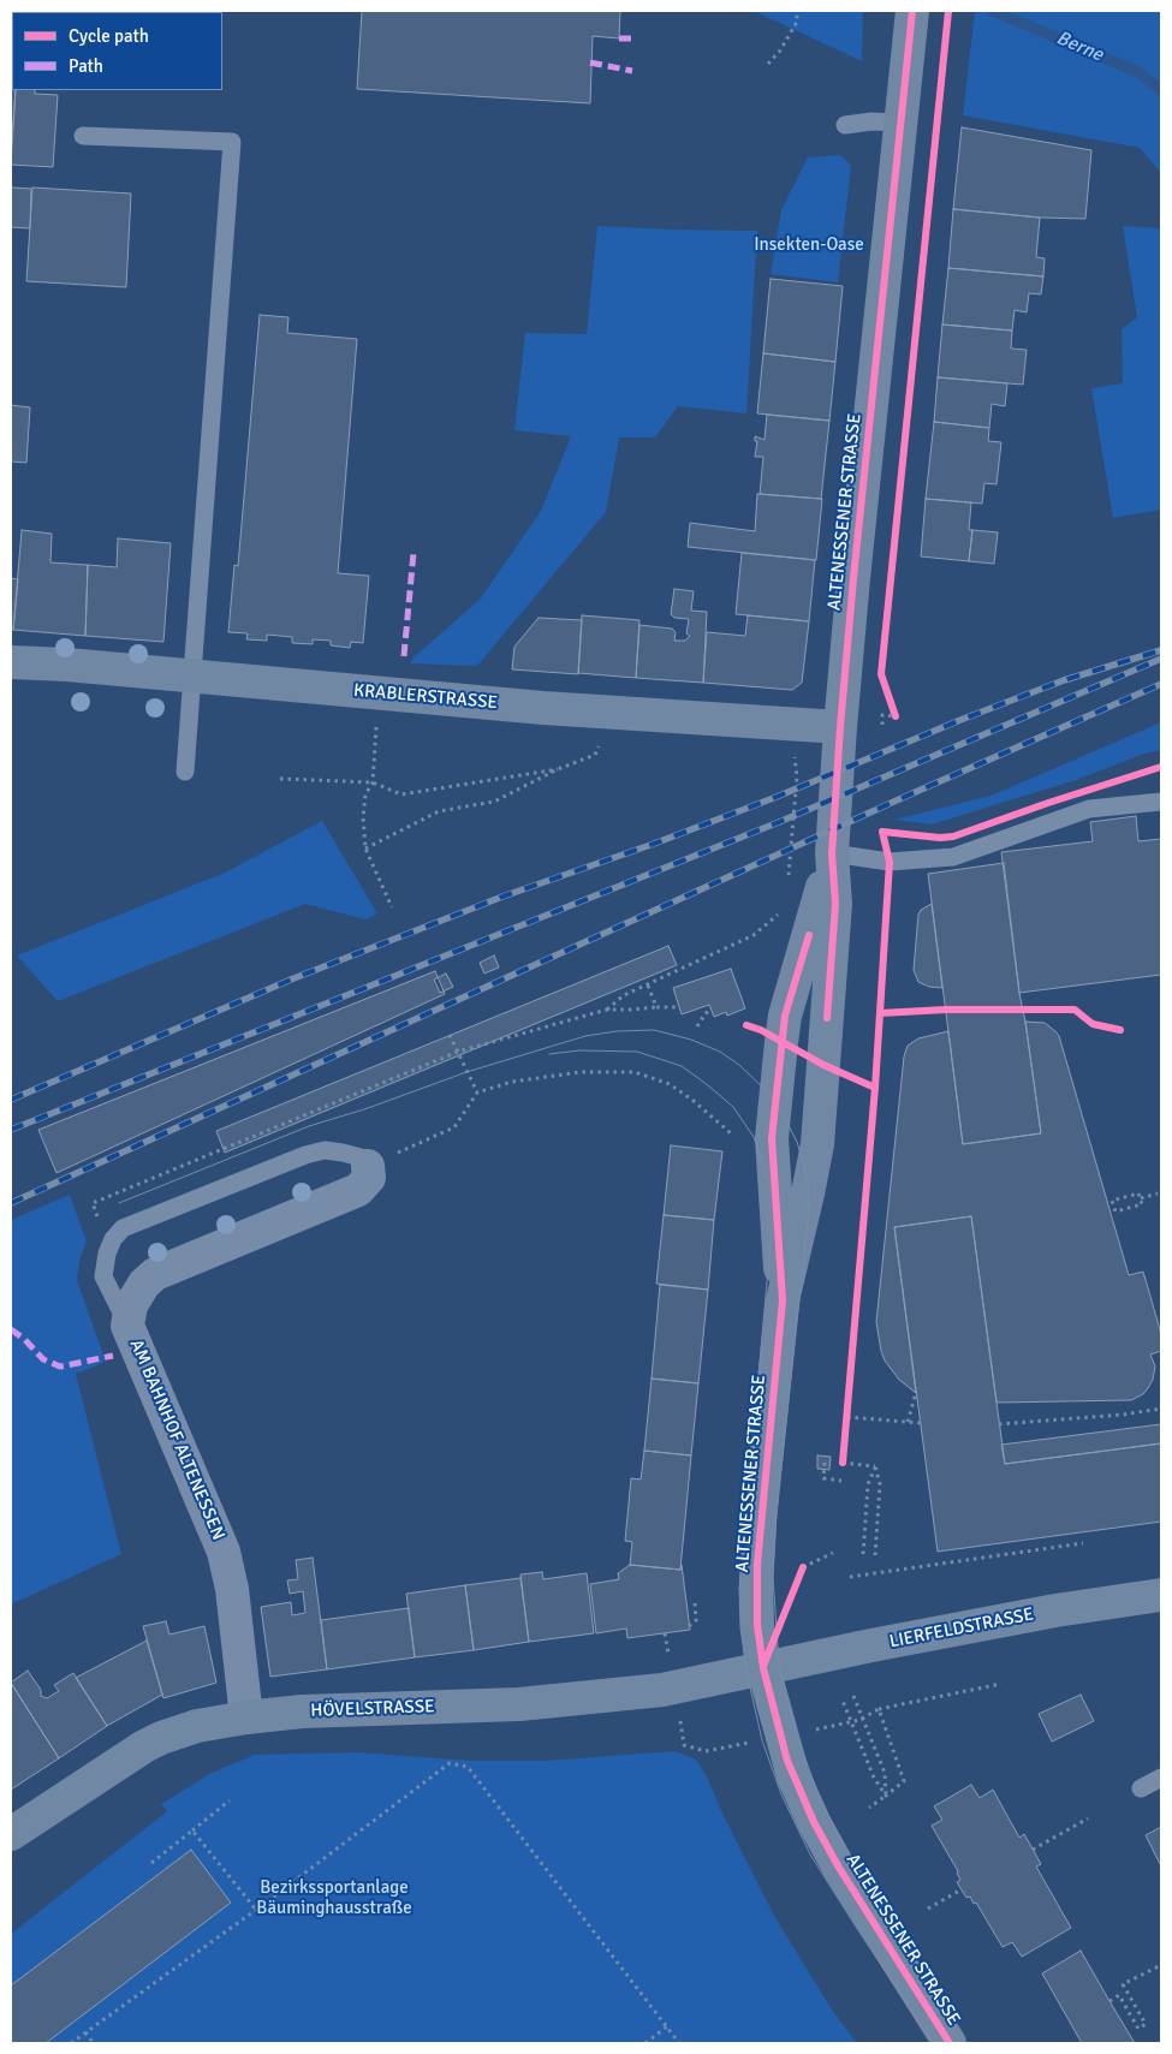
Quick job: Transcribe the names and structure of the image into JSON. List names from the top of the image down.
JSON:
{
  "streets": {
    "main road": [
      "ALTENESSENER STRASSE",
      "KRABLERSTRASSE",
      "LIERFELDSTRASSE",
      "HÖVELSTRASSE"
    ],
    "street": ["AM BAHNHOF ALTENESSEN"]
  },
  "crossings": [
    ["ALTENESSENER STRASSE", "KRABLERSTRASSE"],
    ["ALTENESSENER STRASSE", "LIERFELDSTRASSE"],
    ["ALTENESSENER STRASSE", "HÖVELSTRASSE"],
    ["AM BAHNHOF ALTENESSEN", "HÖVELSTRASSE"],
    ["LIERFELDSTRASSE", "HÖVELSTRASSE"]
  ],
  "water": ["Berne"],
  "parks": ["Insekten-Oase", "Bezirkssportanlage Bäuminghausstraße"],
  "legend": ["Cycle path", "Path"]
}
